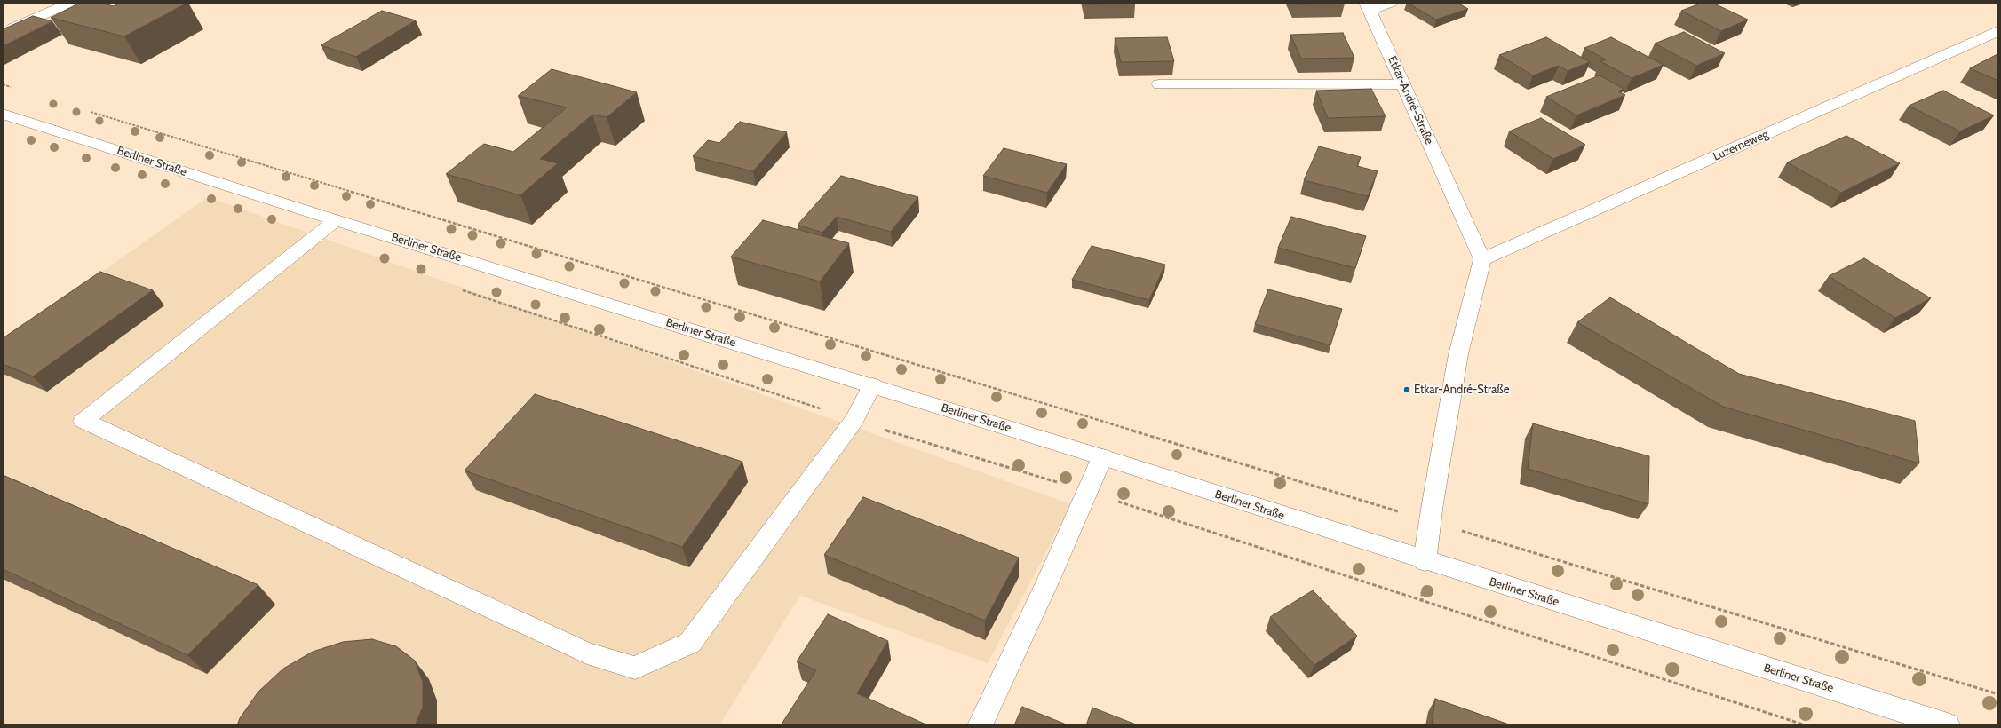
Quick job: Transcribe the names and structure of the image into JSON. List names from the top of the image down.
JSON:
{
  "streets": {
    "street": ["Etkar-André-Straße", "Luzerneweg", "Berliner Straße"]
  },
  "crossings": [
    ["Etkar-André-Straße", "Luzerneweg"]
  ],
  "places": ["Etkar-André-Straße"]
}
